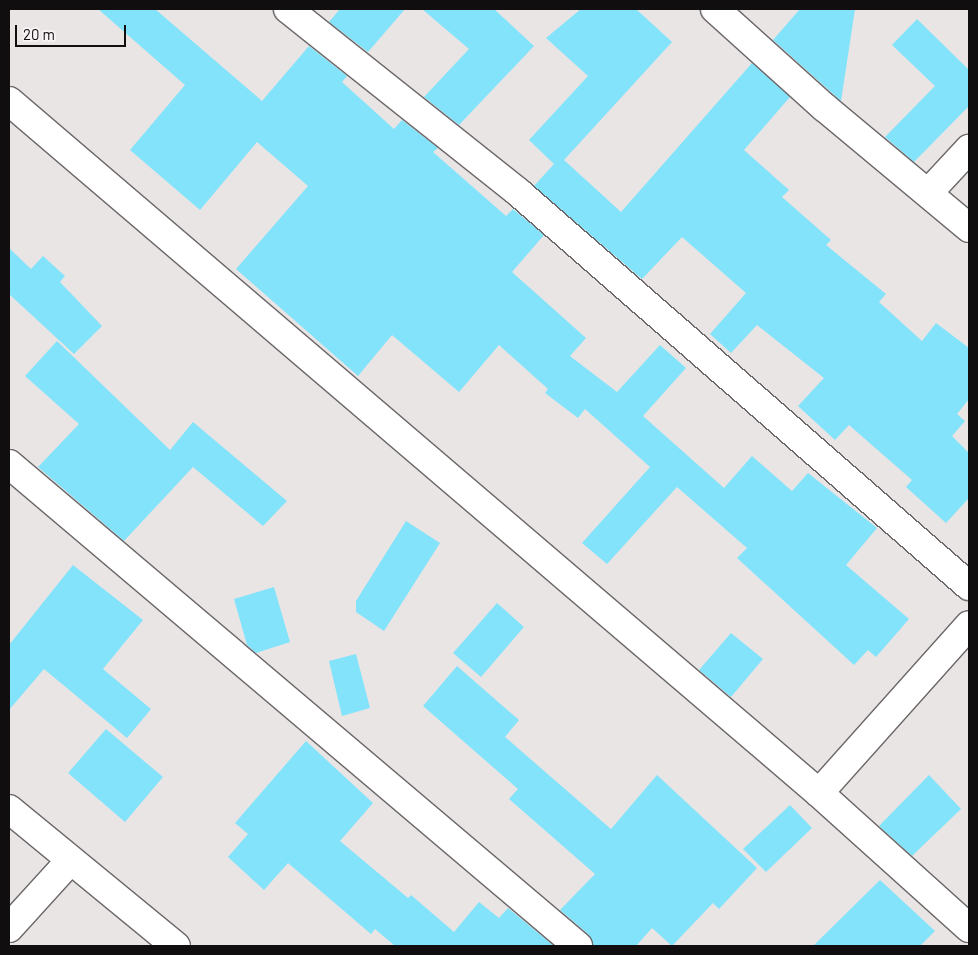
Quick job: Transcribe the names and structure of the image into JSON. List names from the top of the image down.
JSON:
{
  "scale_bar": "20 m"
}
